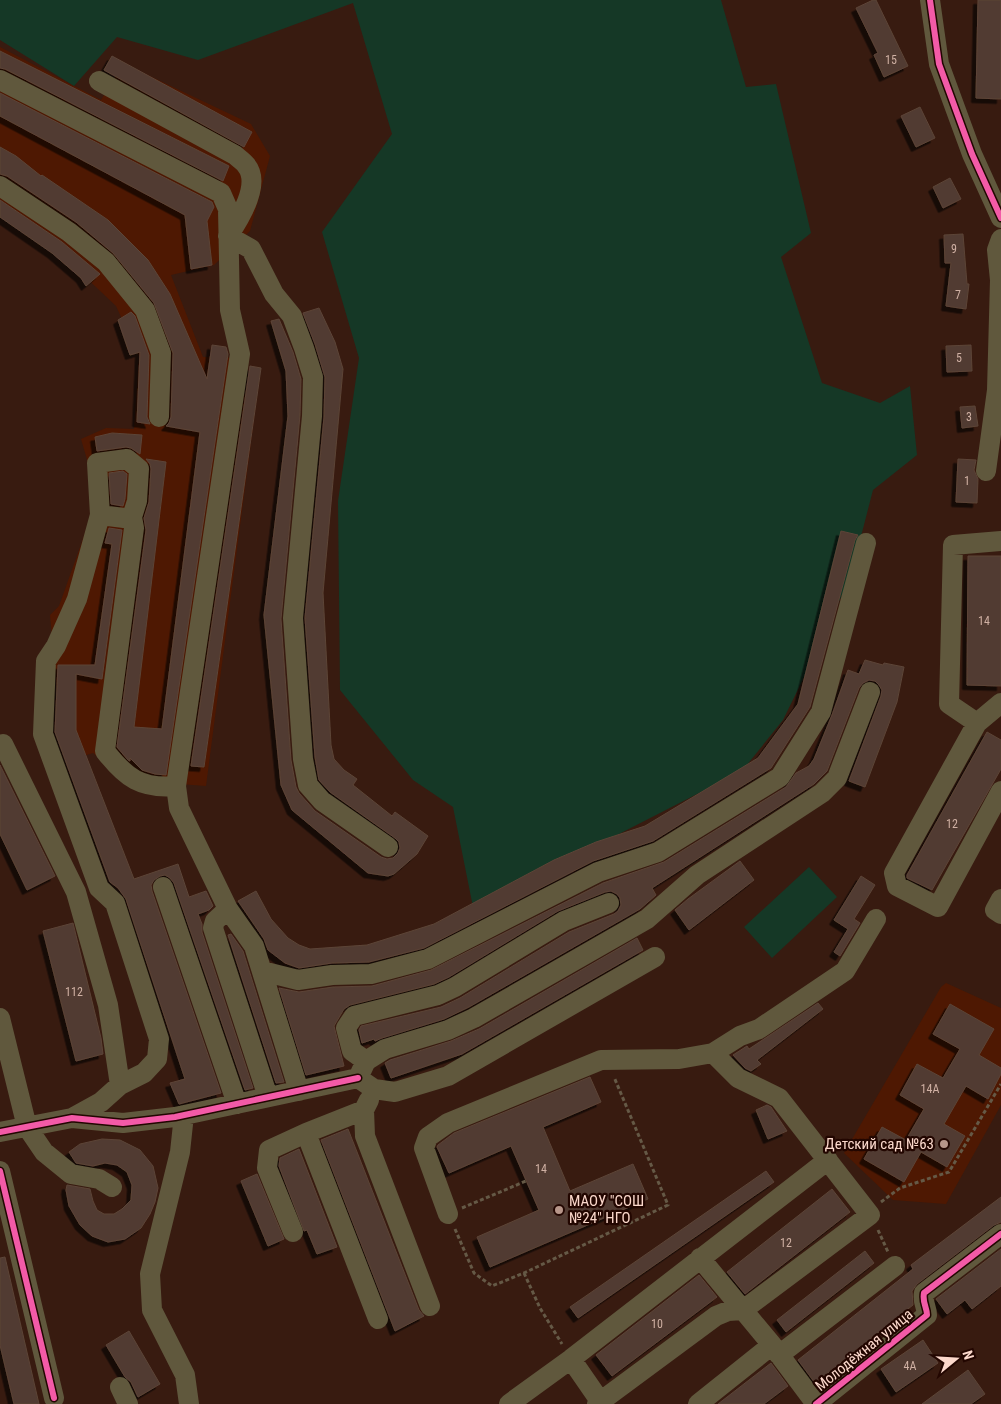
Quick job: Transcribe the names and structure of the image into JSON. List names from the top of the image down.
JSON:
{
  "streets": {
    "street": ["Молодёжная улица"]
  },
  "places": ["Детский сад №63", "МАОУ \"СОШ №24\" НГО"],
  "house_numbers": [
    "15",
    "9",
    "7",
    "5",
    "3",
    "1",
    "14",
    "12",
    "112",
    "14А",
    "14",
    "12",
    "10",
    "4А"
  ],
  "north": "right"
}
